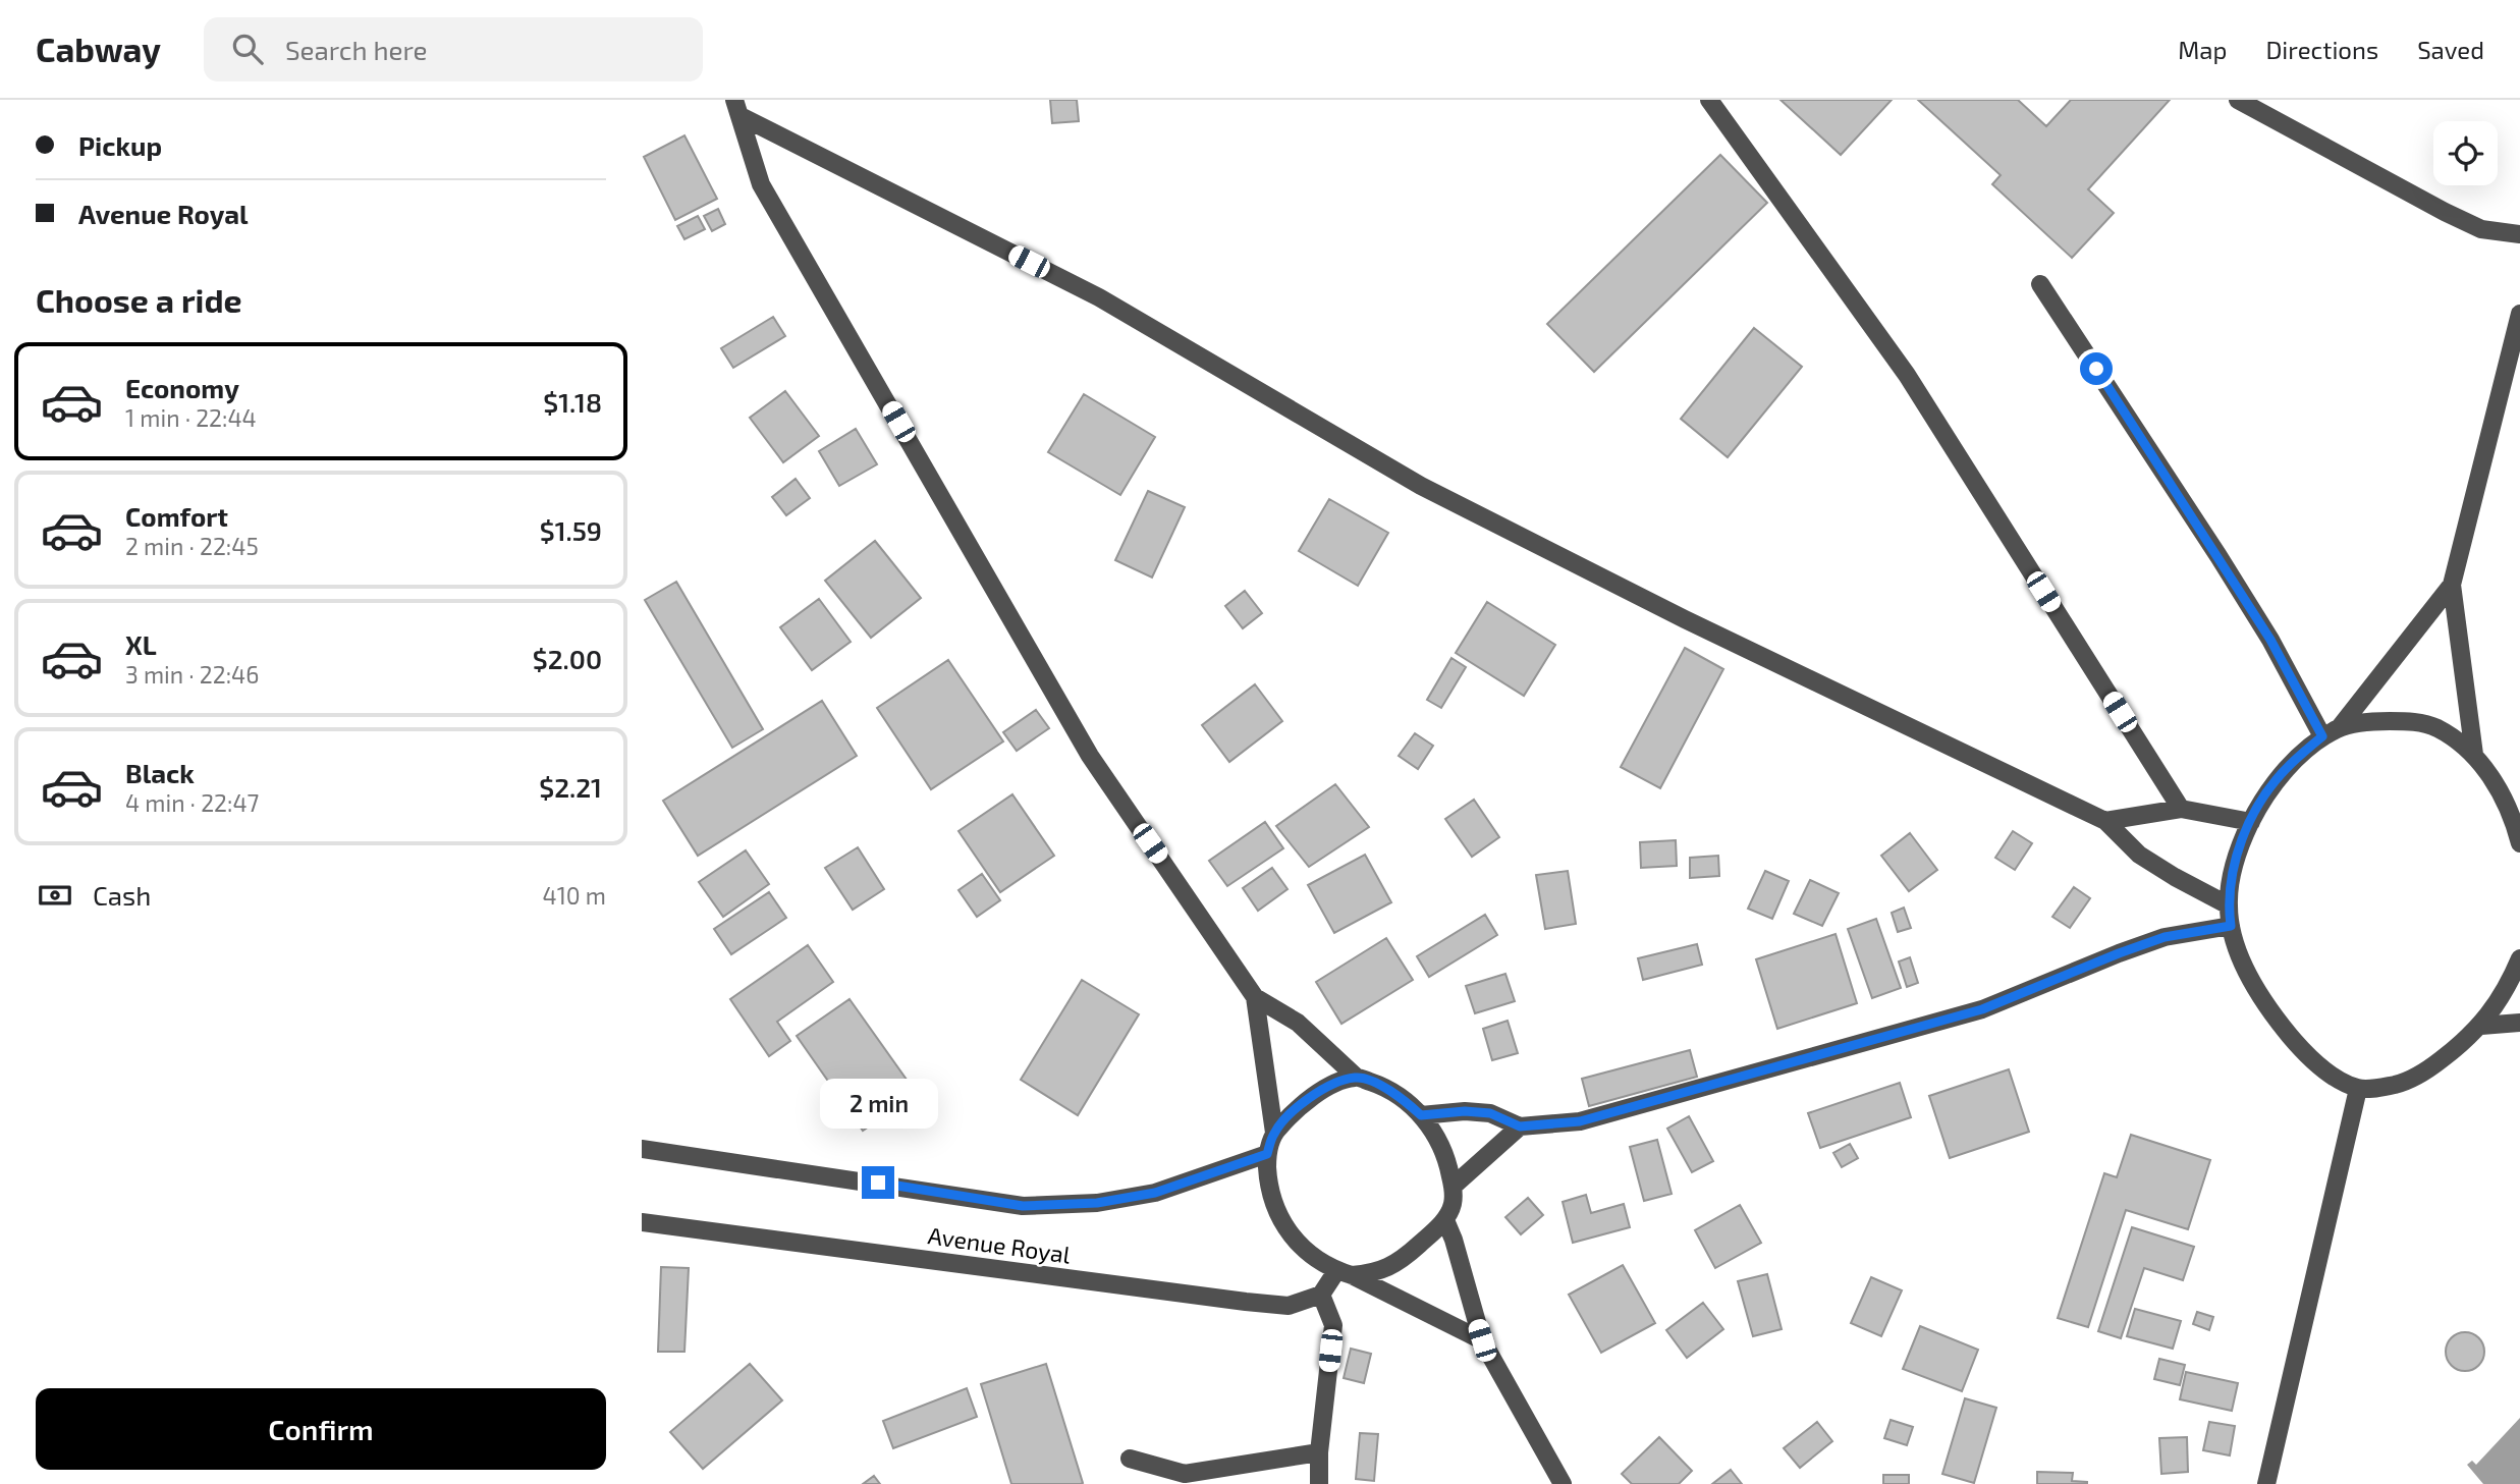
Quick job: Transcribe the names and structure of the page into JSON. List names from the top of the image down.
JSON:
{
  "streets": {
    "street": ["Avenue Royal"]
  },
  "page": {
    "header": "Cabway",
    "search": "Search here",
    "nav": ["Map", "Directions", "Saved"],
    "banner": ["Pickup", "Avenue Royal"],
    "heading": "Choose a ride",
    "list": [
      {
        "name": "Economy",
        "note": "1 min · 22:44",
        "value": "$1.18"
      },
      {
        "name": "Comfort",
        "note": "2 min · 22:45",
        "value": "$1.59"
      },
      {
        "name": "XL",
        "note": "3 min · 22:46",
        "value": "$2.00"
      },
      {
        "name": "Black",
        "note": "4 min · 22:47",
        "value": "$2.21"
      }
    ],
    "pay": ["Cash", "410 m"],
    "bubble": "2 min",
    "buttons": "Confirm"
  }
}
